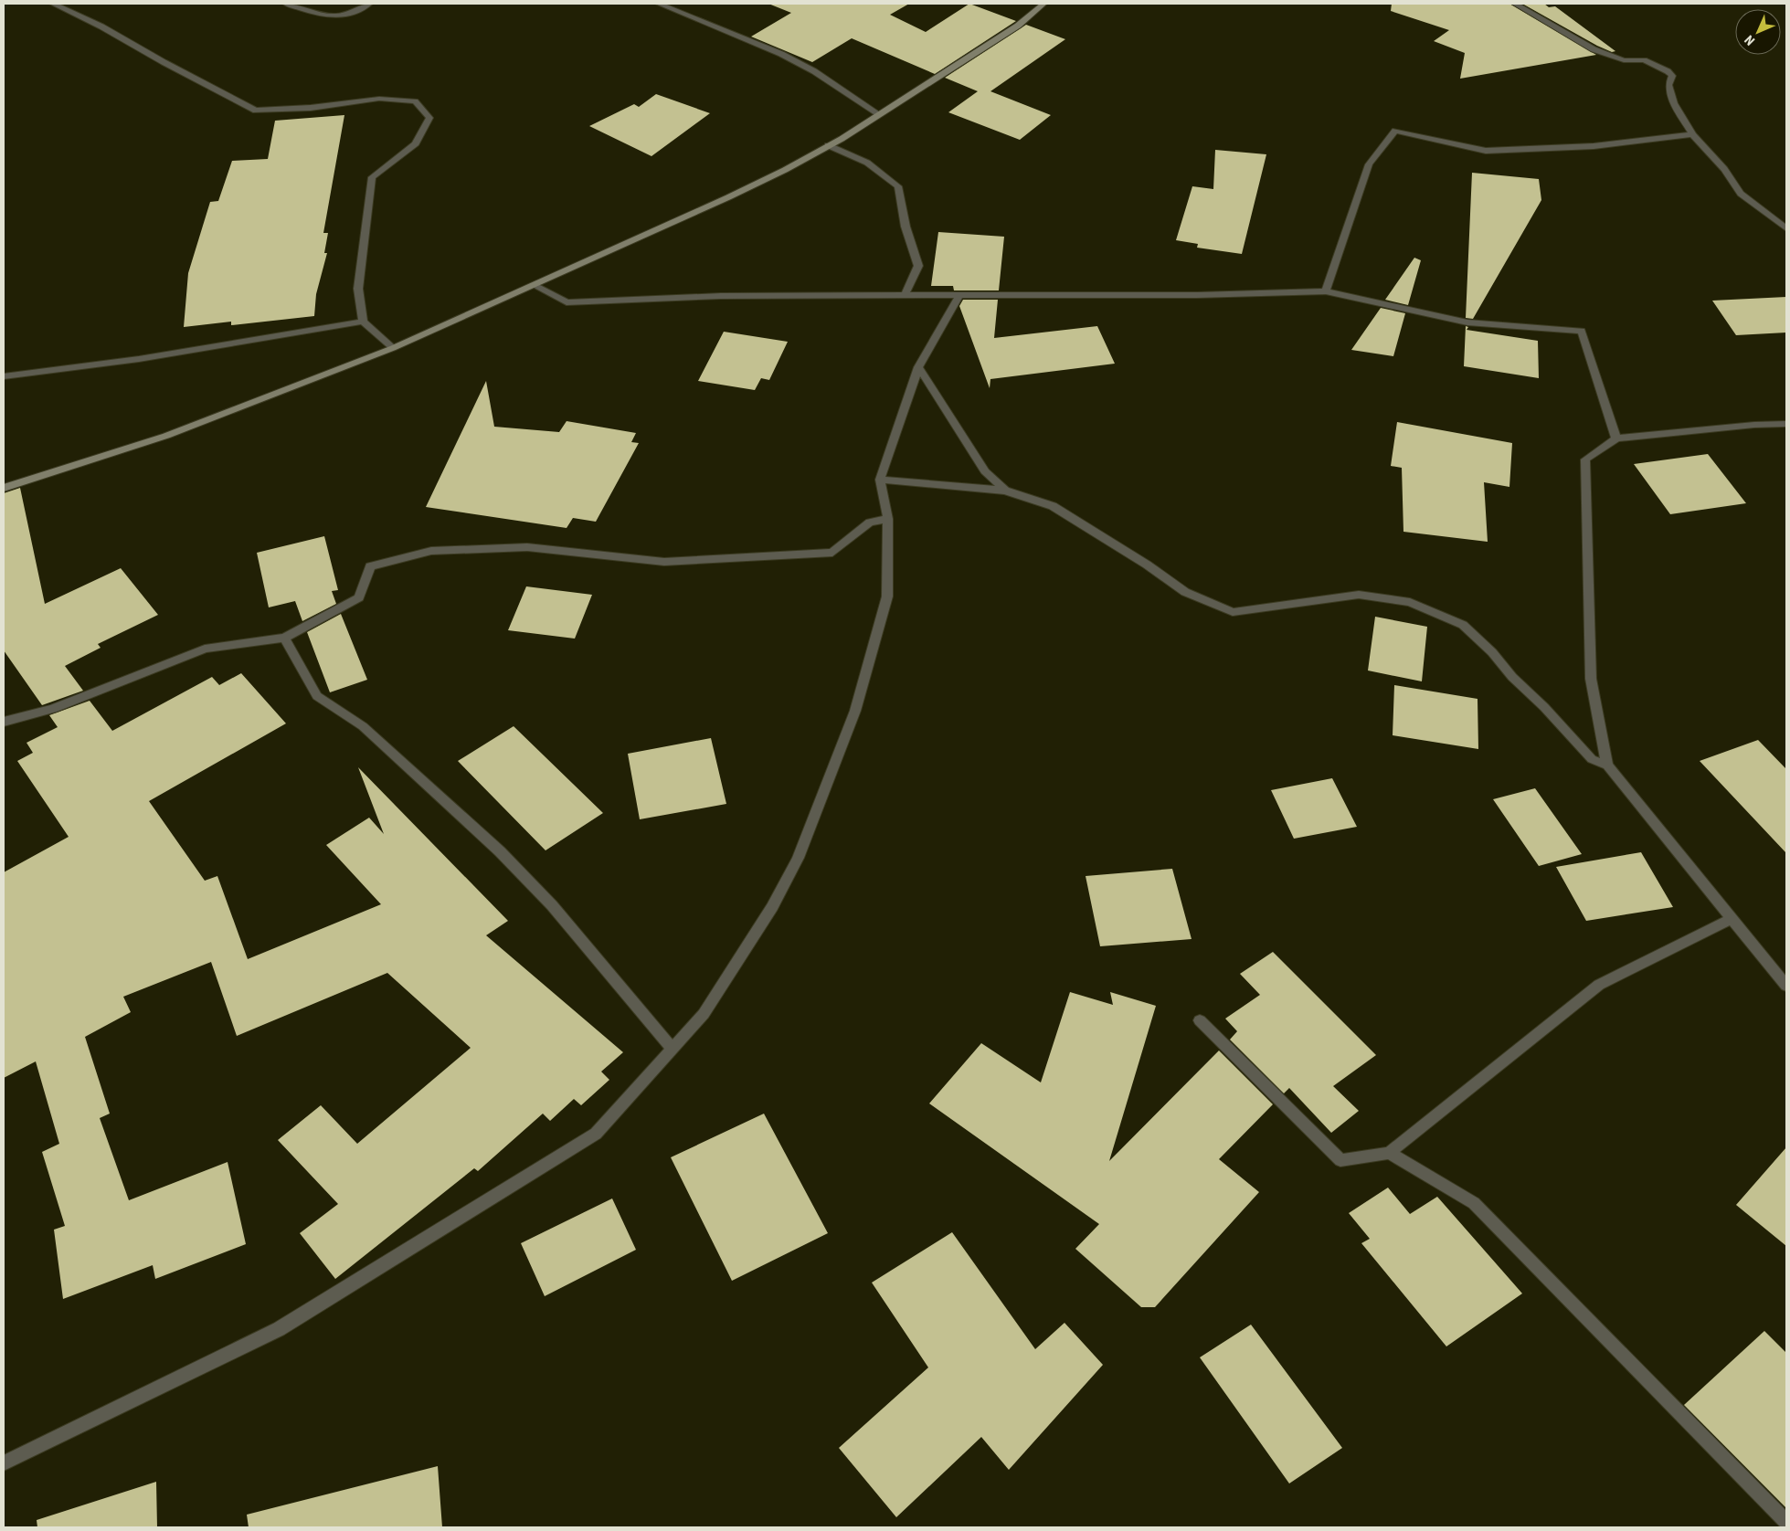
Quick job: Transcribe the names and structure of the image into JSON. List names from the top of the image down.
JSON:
{
  "north": "bottom left"
}
